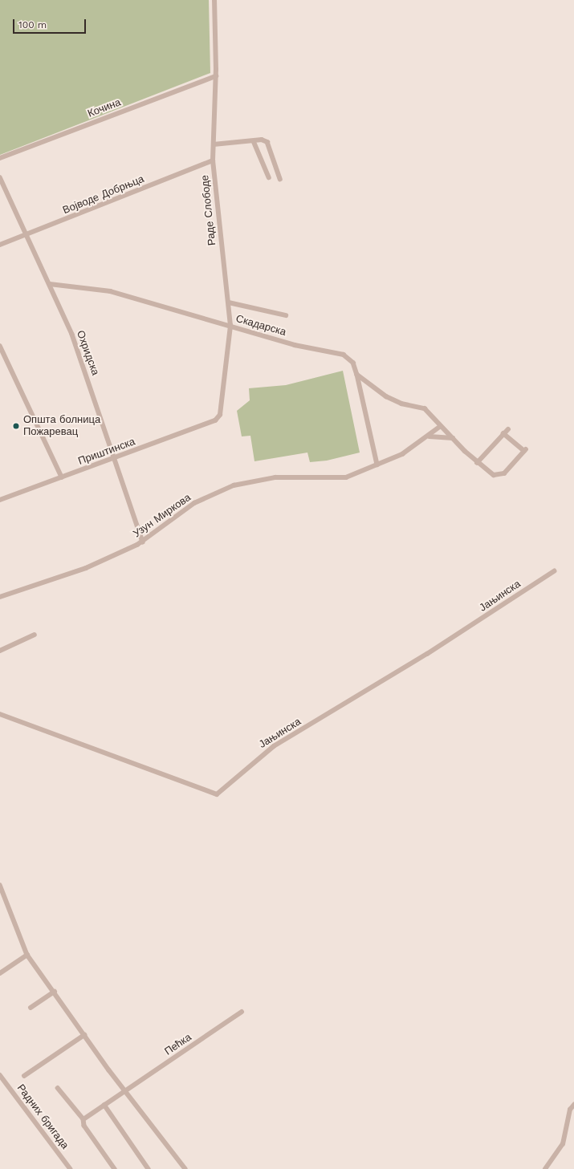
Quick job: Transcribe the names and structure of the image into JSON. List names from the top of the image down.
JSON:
{
  "streets": {
    "street": [
      "Кочина",
      "Војводе Добрњца",
      "Раде Слободе",
      "Скадарска",
      "Охридска",
      "Приштинска",
      "Узун Миркова",
      "Јањинска",
      "Пећка",
      "Радних бригада"
    ]
  },
  "crossings": [
    ["Кочина", "Раде Слободе"],
    ["Војводе Добрњца", "Раде Слободе"],
    ["Војводе Добрњца", "Охридска"],
    ["Раде Слободе", "Скадарска"],
    ["Раде Слободе", "Приштинска"],
    ["Скадарска", "Охридска"],
    ["Скадарска", "Узун Миркова"],
    ["Охридска", "Приштинска"],
    ["Охридска", "Узун Миркова"]
  ],
  "places": ["Општа болница Пожаревац"],
  "scale_bar": "100 m"
}
